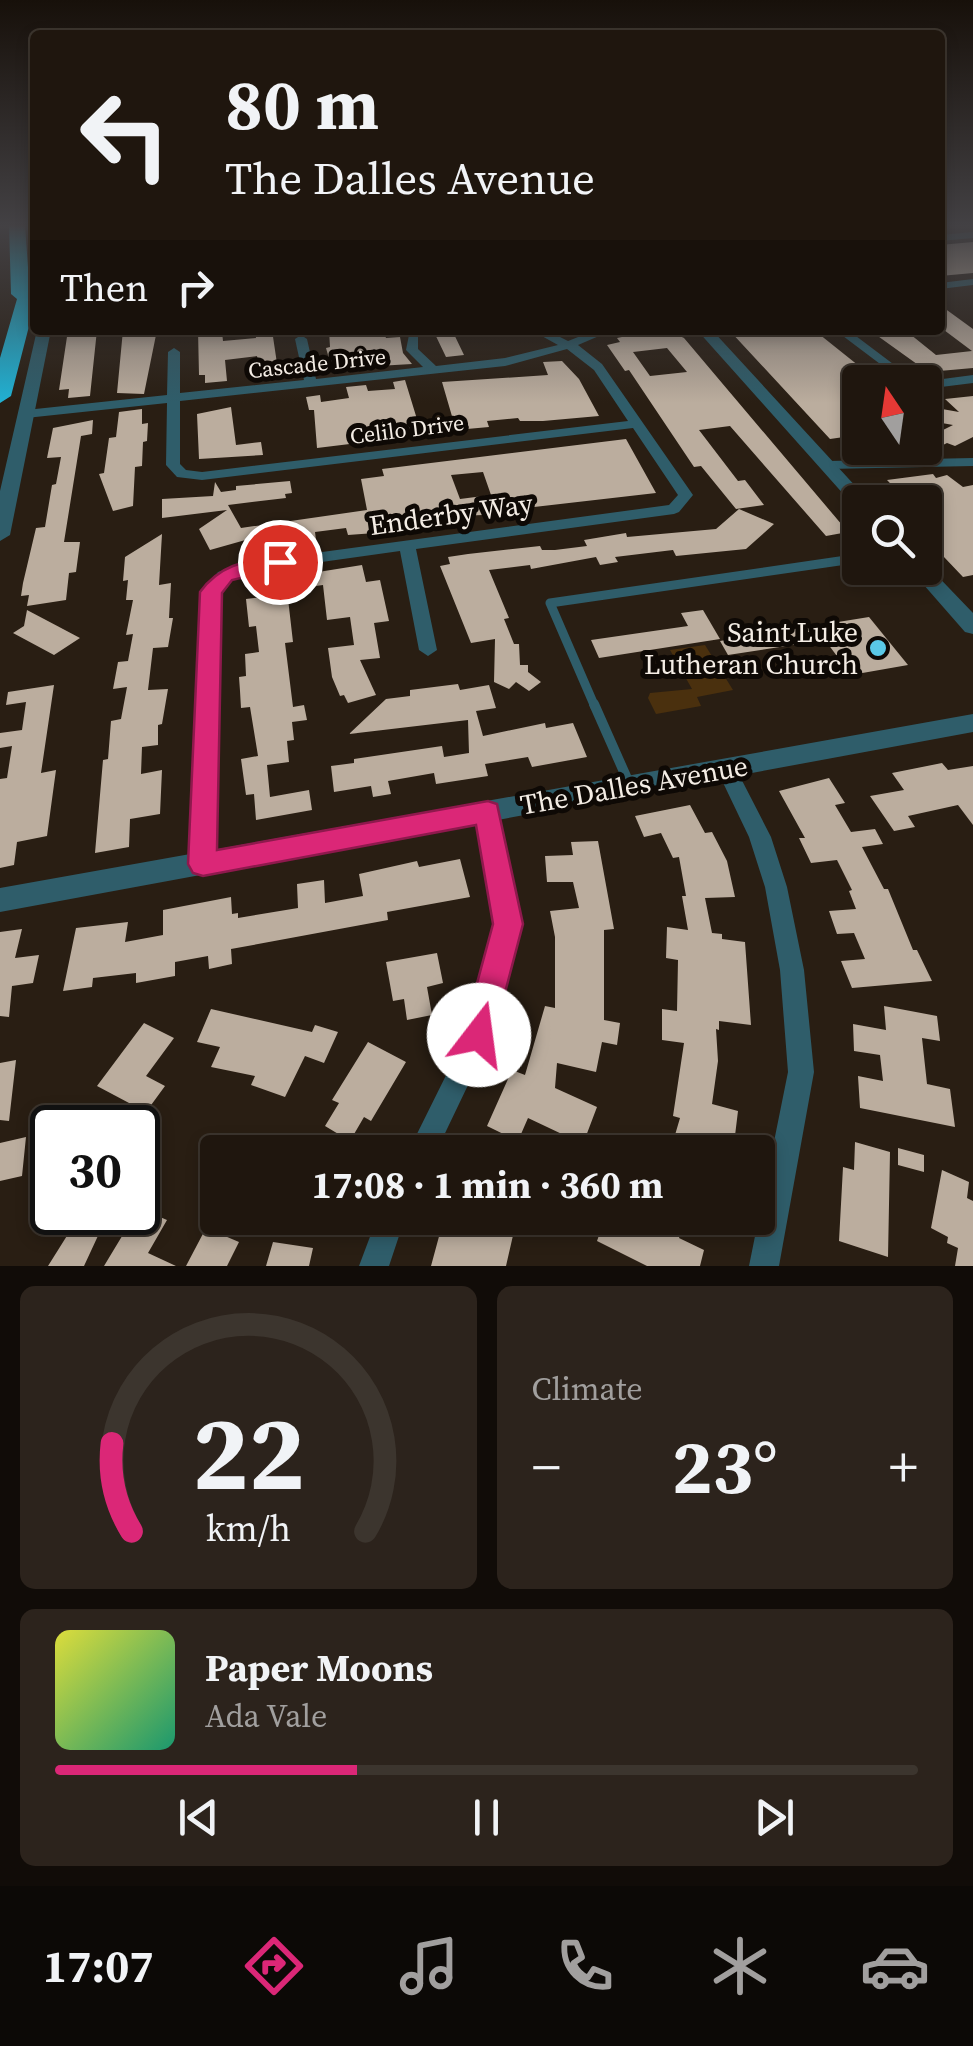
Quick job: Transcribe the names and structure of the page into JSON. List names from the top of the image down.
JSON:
{
  "streets": {
    "street": [
      "Cascade Drive",
      "Celilo Drive",
      "Enderby Way",
      "The Dalles Avenue"
    ]
  },
  "crossings": [
    ["Cascade Drive", "Celilo Drive"],
    ["Cascade Drive", "Enderby Way"],
    ["Celilo Drive", "Enderby Way"],
    ["Enderby Way", "The Dalles Avenue"]
  ],
  "places": ["Saint Luke Lutheran Church"],
  "north": "top",
  "page": {
    "turn": ["80 m", "The Dalles Avenue"],
    "then": "Then",
    "limit": "30",
    "trip": "17:08 · 1 min · 360 m",
    "tile": "Climate",
    "heat": ["−", "23°", "+"],
    "song": ["Paper Moons", "Ada Vale"],
    "tabs": "17:07",
    "gauge": ["22", "km/h"]
  }
}
